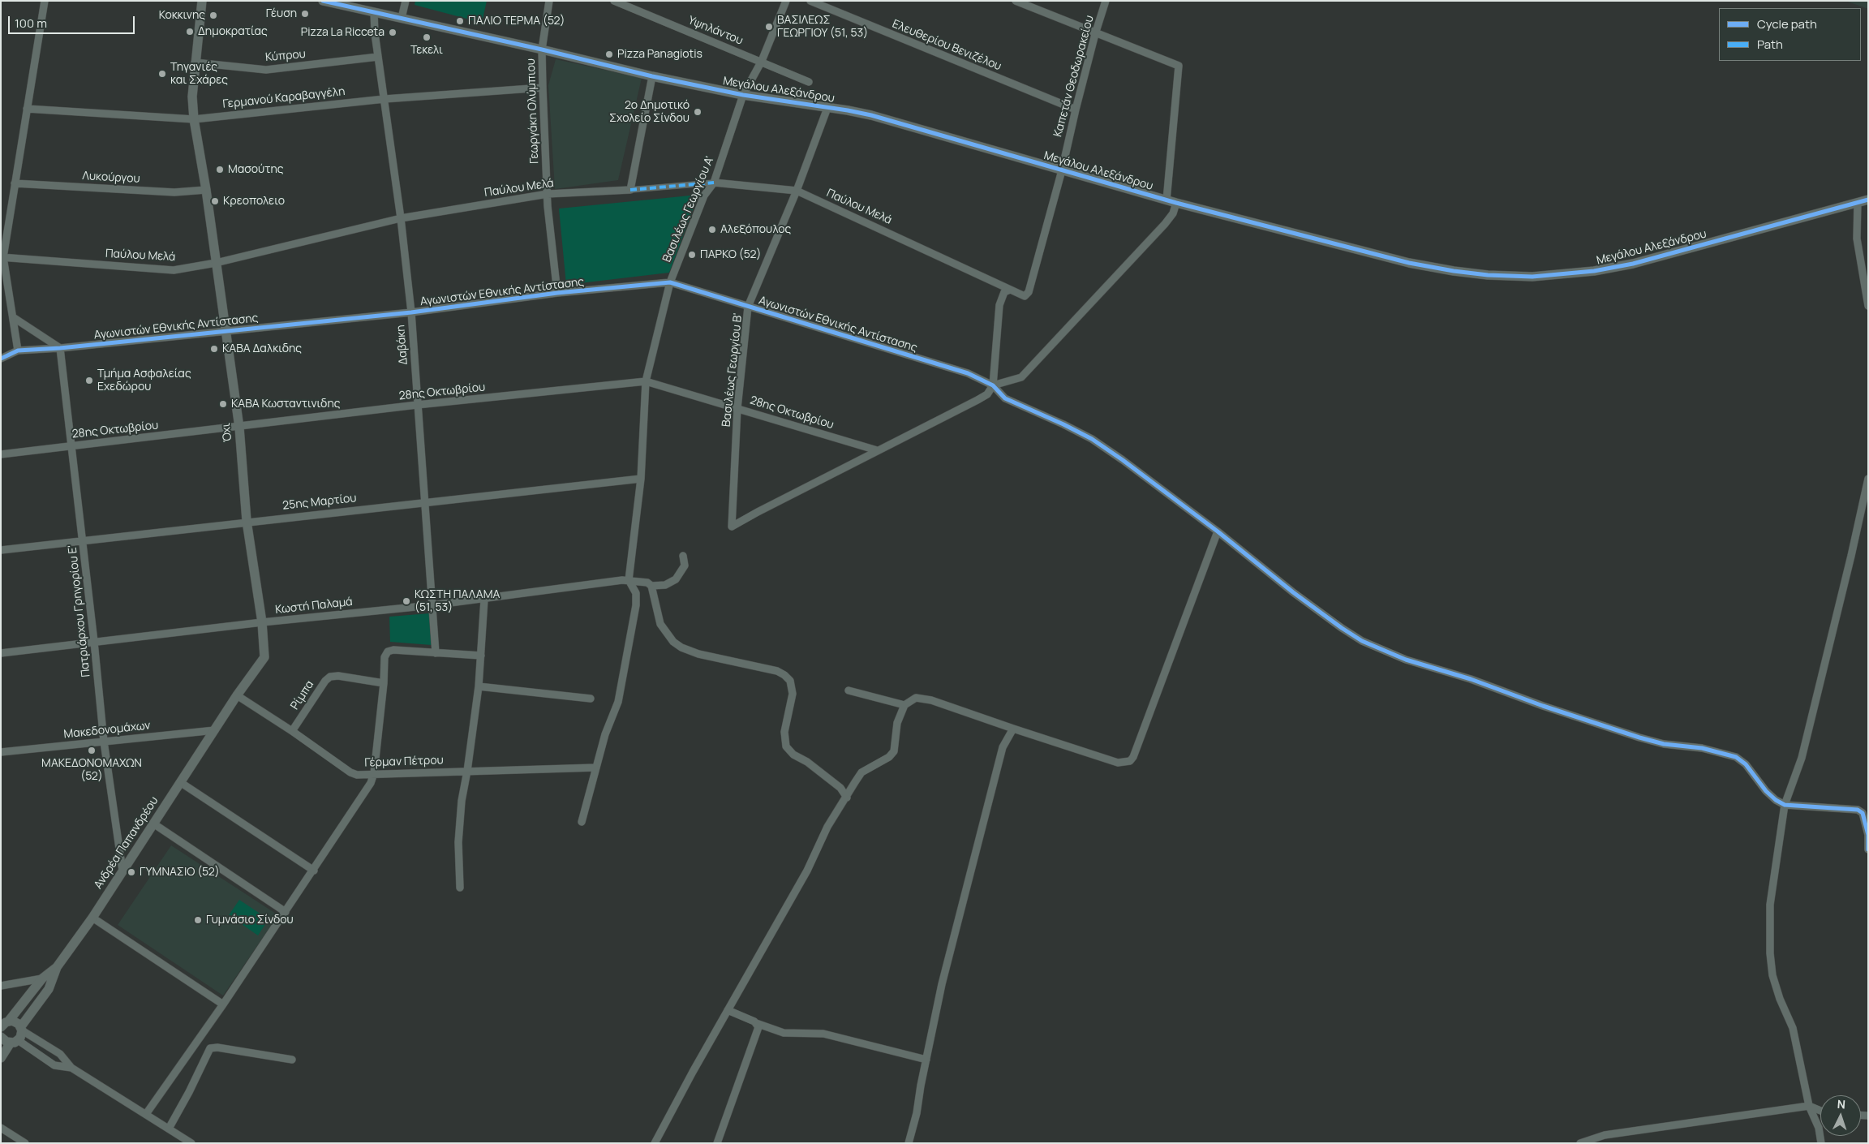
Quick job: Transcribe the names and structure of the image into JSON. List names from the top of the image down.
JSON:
{
  "streets": {
    "street": [
      "Υψηλάντου",
      "Ελευθερίου Βενιζέλου",
      "Κύπρου",
      "Καπετάν Θεοδωρακείου",
      "Μεγάλου Αλεξάνδρου",
      "Γερμανού Καραβαγγέλη",
      "Γεωργάκη Ολύμπιου",
      "Λυκούργου",
      "Παύλου Μελά",
      "Βασιλέως Γεωργίου Α'",
      "Αγωνιστών Εθνικής Αντίστασης",
      "Δαβάκη",
      "Βασιλέως Γεωργίου Β'",
      "28ης Οκτωβρίου",
      "Όχι",
      "25ης Μαρτίου",
      "Κωστή Παλαμά",
      "Πατριάρχου Γρηγορίου Ε'",
      "Ρίμπα",
      "Μακεδονομάχων",
      "Γέρμαν Πέτρου",
      "Ανδρέα Παπανδρέου"
    ]
  },
  "crossings": [
    ["Υψηλάντου", "Βασιλέως Γεωργίου Α'"],
    ["Ελευθερίου Βενιζέλου", "Καπετάν Θεοδωρακείου"],
    ["Κύπρου", "Δαβάκη"],
    ["Καπετάν Θεοδωρακείου", "Μεγάλου Αλεξάνδρου"],
    ["Καπετάν Θεοδωρακείου", "Παύλου Μελά"],
    ["Μεγάλου Αλεξάνδρου", "Γεωργάκη Ολύμπιου"],
    ["Μεγάλου Αλεξάνδρου", "Βασιλέως Γεωργίου Α'"],
    ["Μεγάλου Αλεξάνδρου", "Δαβάκη"],
    ["Μεγάλου Αλεξάνδρου", "Βασιλέως Γεωργίου Β'"],
    ["Γερμανού Καραβαγγέλη", "Γεωργάκη Ολύμπιου"],
    ["Γερμανού Καραβαγγέλη", "Δαβάκη"],
    ["Γερμανού Καραβαγγέλη", "Όχι"],
    ["Γεωργάκη Ολύμπιου", "Παύλου Μελά"],
    ["Γεωργάκη Ολύμπιου", "Αγωνιστών Εθνικής Αντίστασης"],
    ["Λυκούργου", "Όχι"],
    ["Παύλου Μελά", "Βασιλέως Γεωργίου Α'"],
    ["Παύλου Μελά", "Δαβάκη"],
    ["Παύλου Μελά", "Βασιλέως Γεωργίου Β'"],
    ["Παύλου Μελά", "Όχι"],
    ["Βασιλέως Γεωργίου Α'", "Αγωνιστών Εθνικής Αντίστασης"],
    ["Βασιλέως Γεωργίου Α'", "28ης Οκτωβρίου"],
    ["Βασιλέως Γεωργίου Α'", "25ης Μαρτίου"],
    ["Βασιλέως Γεωργίου Α'", "Κωστή Παλαμά"],
    ["Αγωνιστών Εθνικής Αντίστασης", "Δαβάκη"],
    ["Αγωνιστών Εθνικής Αντίστασης", "Βασιλέως Γεωργίου Β'"],
    ["Αγωνιστών Εθνικής Αντίστασης", "Όχι"],
    ["Αγωνιστών Εθνικής Αντίστασης", "Πατριάρχου Γρηγορίου Ε'"],
    ["Δαβάκη", "28ης Οκτωβρίου"],
    ["Δαβάκη", "25ης Μαρτίου"],
    ["Δαβάκη", "Κωστή Παλαμά"],
    ["Βασιλέως Γεωργίου Β'", "28ης Οκτωβρίου"],
    ["28ης Οκτωβρίου", "Όχι"],
    ["28ης Οκτωβρίου", "Πατριάρχου Γρηγορίου Ε'"],
    ["Όχι", "25ης Μαρτίου"],
    ["Όχι", "Κωστή Παλαμά"],
    ["Όχι", "Μακεδονομάχων"],
    ["Όχι", "Γέρμαν Πέτρου"],
    ["Όχι", "Ανδρέα Παπανδρέου"],
    ["25ης Μαρτίου", "Πατριάρχου Γρηγορίου Ε'"],
    ["Κωστή Παλαμά", "Πατριάρχου Γρηγορίου Ε'"],
    ["Πατριάρχου Γρηγορίου Ε'", "Μακεδονομάχων"],
    ["Πατριάρχου Γρηγορίου Ε'", "Ανδρέα Παπανδρέου"],
    ["Ρίμπα", "Γέρμαν Πέτρου"],
    ["Μακεδονομάχων", "Ανδρέα Παπανδρέου"]
  ],
  "places": [
    "Γέυση",
    "Κοκκινης",
    "ΠΑΛΙΟ ΤΕΡΜΑ (52)",
    "ΒΑΣΙΛΕΩΣ ΓΕΩΡΓΙΟΥ (51, 53)",
    "Δημοκρατίας",
    "Pizza La Ricceta",
    "Τεκελι",
    "Pizza Panagiotis",
    "Τηγανιές και Σχάρες",
    "2o Δημοτικό Σχολείο Σίνδου",
    "Μασούτης",
    "Κρεοπολειο",
    "Αλεξόπουλος",
    "ΠΑΡΚΟ (52)",
    "ΚΑΒΑ Δαλκιδης",
    "Τμήμα Ασφαλείας Εχεδώρου",
    "ΚΑΒΑ Κωσταντινιδης",
    "ΚΩΣΤΗ ΠΑΛΑΜΑ (51, 53)",
    "ΜΑΚΕΔΟΝΟΜΑΧΩΝ (52)",
    "ΓΥΜΝΑΣΙΟ (52)",
    "Γυμνάσιο Σίνδου"
  ],
  "legend": ["Cycle path", "Path"],
  "scale_bar": "100 m",
  "north": "top"
}
